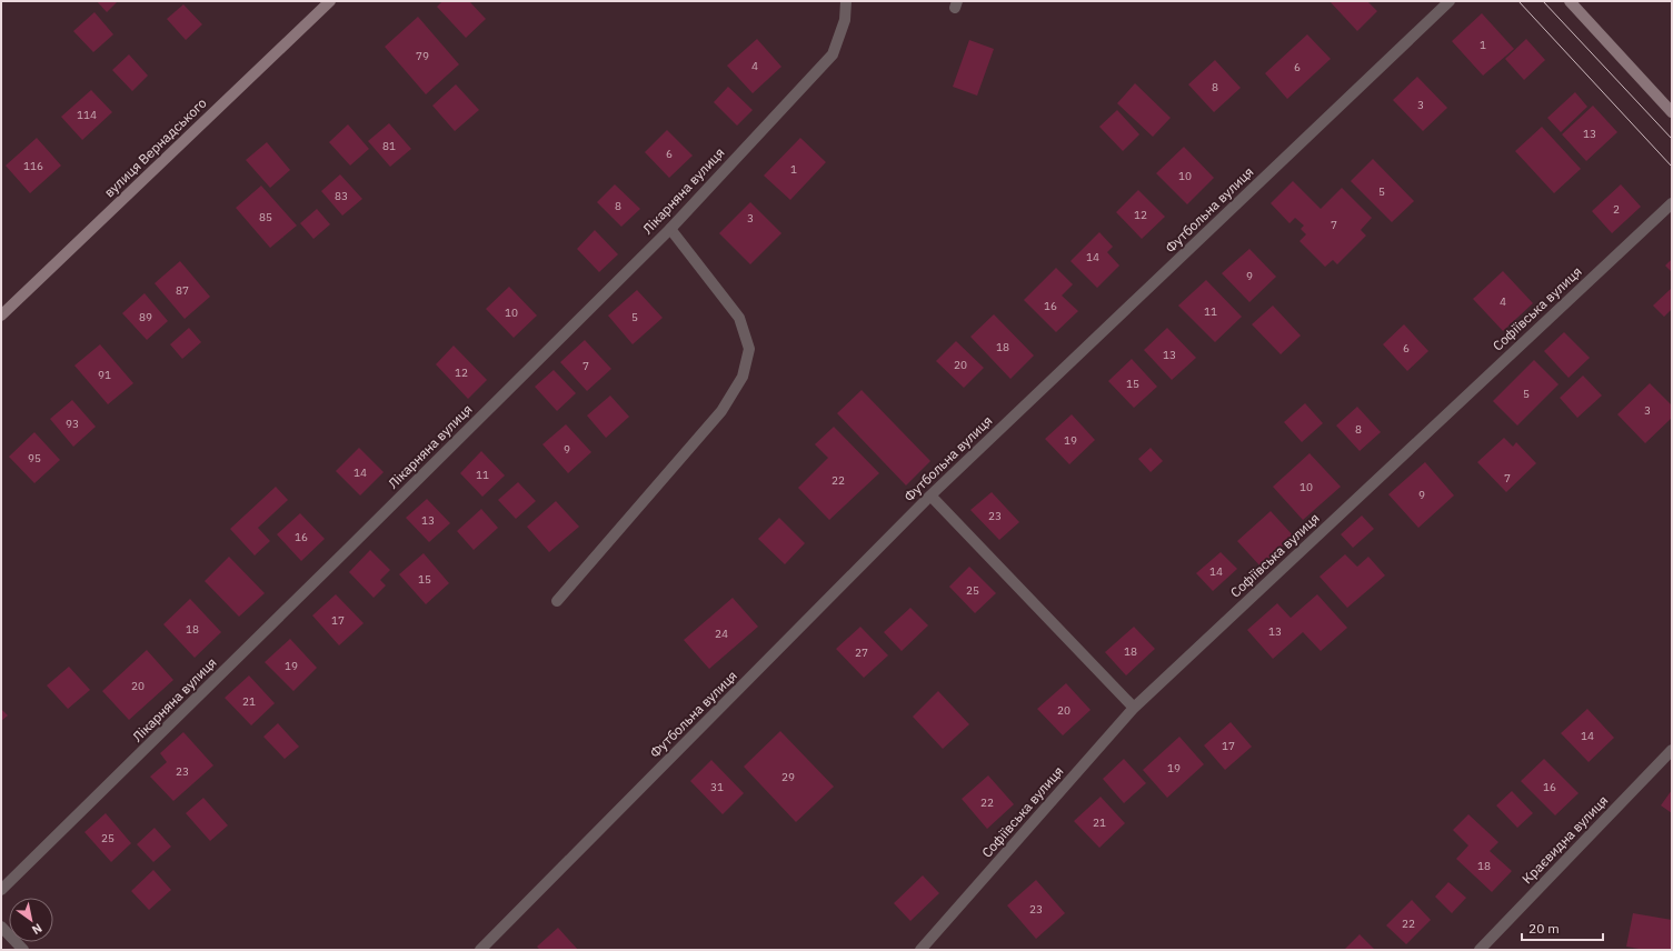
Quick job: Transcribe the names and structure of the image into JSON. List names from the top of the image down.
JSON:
{
  "streets": {
    "street": [
      "вулиця Вернадського",
      "Лікарняна вулиця",
      "Футбольна вулиця",
      "Софіївська вулиця",
      "Краєвидна вулиця"
    ]
  },
  "house_numbers": [
    "1",
    "79",
    "4",
    "6",
    "8",
    "3",
    "114",
    "13",
    "81",
    "6",
    "116",
    "1",
    "10",
    "5",
    "83",
    "8",
    "2",
    "12",
    "85",
    "3",
    "7",
    "14",
    "9",
    "87",
    "4",
    "16",
    "11",
    "10",
    "89",
    "5",
    "18",
    "6",
    "13",
    "20",
    "7",
    "12",
    "91",
    "15",
    "5",
    "3",
    "93",
    "8",
    "19",
    "9",
    "95",
    "14",
    "11",
    "7",
    "22",
    "10",
    "9",
    "23",
    "13",
    "16",
    "14",
    "15",
    "25",
    "17",
    "18",
    "13",
    "24",
    "18",
    "27",
    "19",
    "20",
    "21",
    "20",
    "14",
    "17",
    "19",
    "23",
    "29",
    "31",
    "16",
    "22",
    "21",
    "25",
    "18",
    "23",
    "22"
  ],
  "scale_bar": "20 m",
  "north": "bottom right"
}
